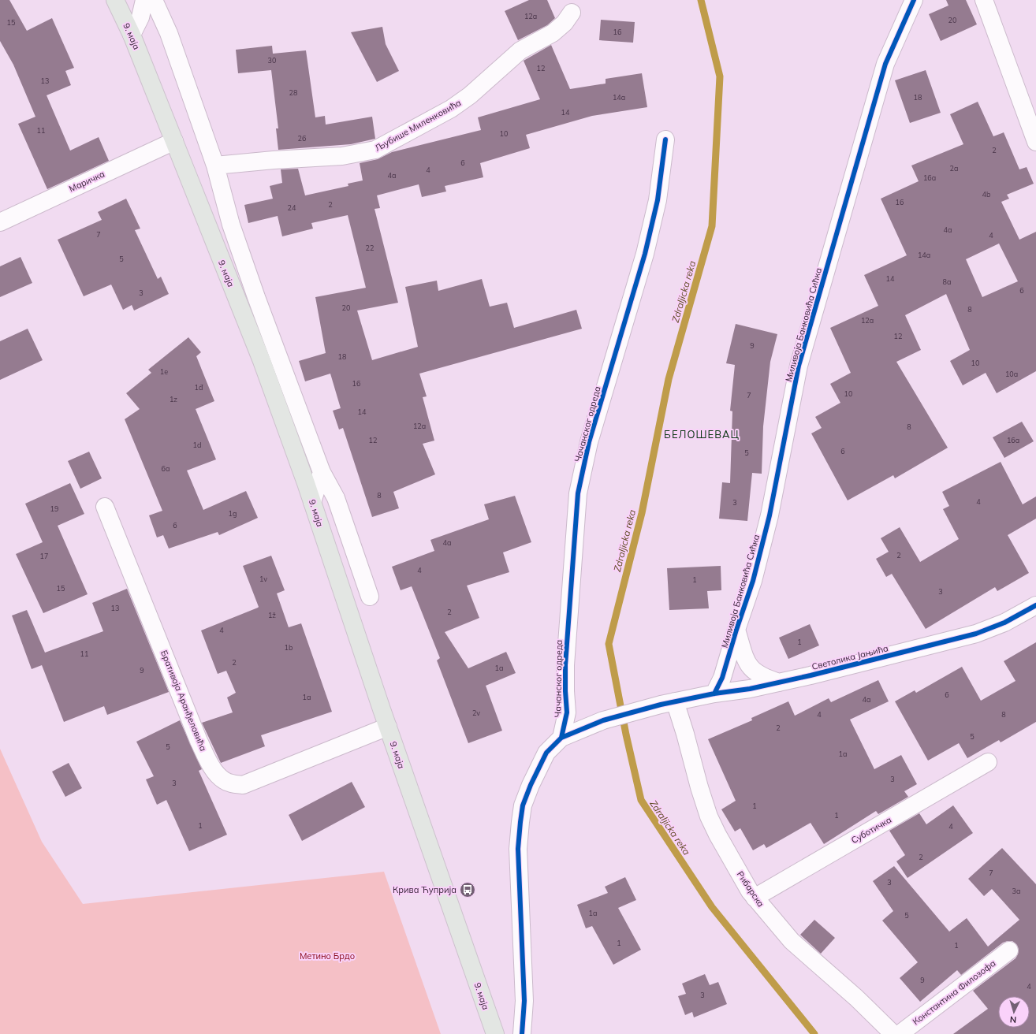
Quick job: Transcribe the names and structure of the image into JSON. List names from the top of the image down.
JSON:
{
  "streets": {
    "main road": ["9. маја"],
    "street": [
      "Љубише Миленковића",
      "Маричка",
      "Миливоја Банковића Сићка",
      "Чачанског одреда",
      "Светолика Јањића",
      "Бративоја Аранђеловића",
      "Суботичка",
      "Рибарска",
      "Константина Филозофа"
    ]
  },
  "crossings": [
    ["9. маја", "Маричка"],
    ["9. маја", "Бративоја Аранђеловића"],
    ["Миливоја Банковића Сићка", "Светолика Јањића"],
    ["Чачанског одреда", "Светолика Јањића"],
    ["Светолика Јањића", "Рибарска"],
    ["Суботичка", "Рибарска"]
  ],
  "districts": ["БЕЛОШЕВАЦ"],
  "water": ["Zdraljicka reka"],
  "parks": ["Метино Брдо"],
  "places": {
    "bus stop": ["Крива Ћуприја"]
  },
  "house_numbers": [
    "12a",
    "20",
    "15",
    "16",
    "30",
    "12",
    "13",
    "28",
    "14a",
    "18",
    "14",
    "11",
    "10",
    "26",
    "2",
    "6",
    "2a",
    "4",
    "4a",
    "16a",
    "4b",
    "16",
    "2",
    "24",
    "4a",
    "7",
    "4",
    "22",
    "14a",
    "5",
    "14",
    "8a",
    "6",
    "3",
    "20",
    "8",
    "12a",
    "12",
    "9",
    "18",
    "10",
    "1e",
    "10a",
    "16",
    "1đ",
    "10",
    "7",
    "1z",
    "14",
    "12a",
    "8",
    "12",
    "16a",
    "1d",
    "6",
    "5",
    "6a",
    "8",
    "4",
    "3",
    "19",
    "1g",
    "6",
    "4a",
    "2",
    "17",
    "4",
    "1v",
    "1",
    "15",
    "3",
    "13",
    "2",
    "1ž",
    "4",
    "1",
    "1b",
    "11",
    "2",
    "1a",
    "9",
    "6",
    "1a",
    "4a",
    "2v",
    "4",
    "8",
    "2",
    "5",
    "5",
    "1a",
    "3",
    "3",
    "1",
    "1",
    "1",
    "4",
    "2",
    "7",
    "3",
    "3a",
    "1a",
    "5",
    "1",
    "1",
    "9",
    "4",
    "3"
  ],
  "north": "bottom"
}
